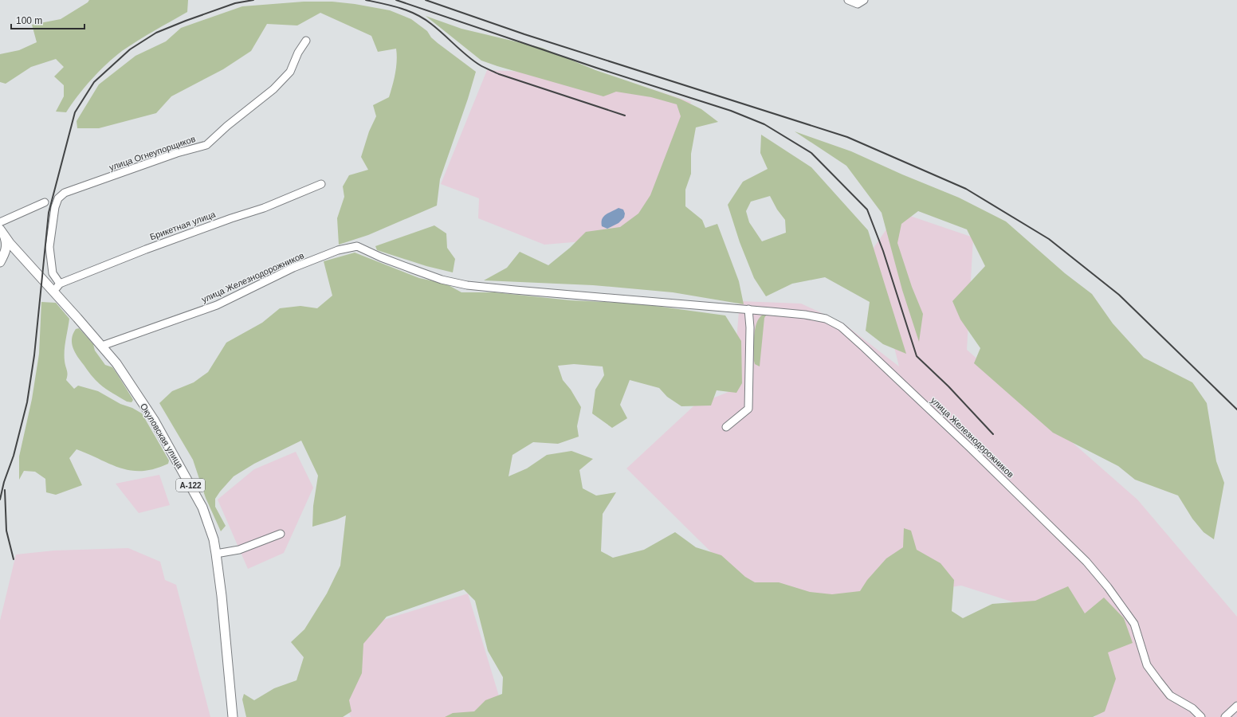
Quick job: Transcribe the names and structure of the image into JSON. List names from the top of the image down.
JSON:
{
  "streets": {
    "main road": ["Окуловская улица", "А-122"],
    "street": ["улица Огнеупорщиков", "Брикетная улица", "улица Железнодорожников"]
  },
  "crossings": [
    ["улица Огнеупорщиков", "Брикетная улица"],
    ["Брикетная улица", "Окуловская улица"],
    ["Брикетная улица", "А-122"],
    ["улица Железнодорожников", "Окуловская улица"],
    ["Окуловская улица", "А-122"]
  ],
  "scale_bar": "100 m"
}
